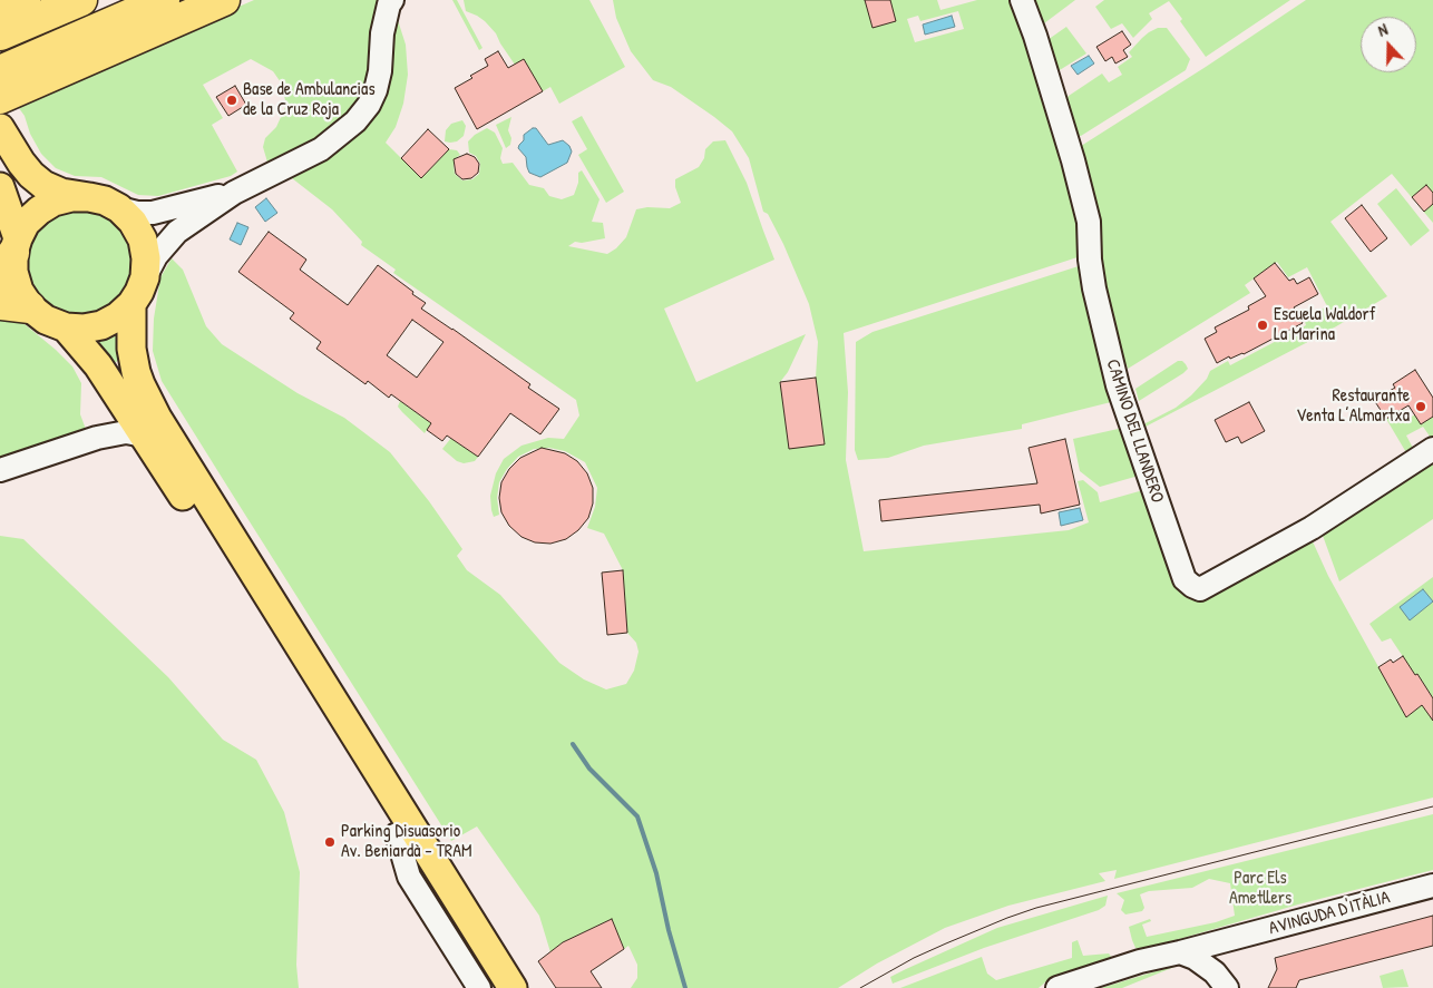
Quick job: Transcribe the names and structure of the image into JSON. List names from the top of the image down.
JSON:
{
  "streets": {
    "street": ["CAMINO DEL LLANDERO", "AVINGUDA D'ITÀLIA"]
  },
  "parks": ["Parc Els Ametllers"],
  "places": [
    "Base de Ambulancias de la Cruz Roja",
    "Escuela Waldorf La Marina",
    "Restaurante Venta L’Almartxa",
    "Parking Disuasorio Av. Beniardà - TRAM"
  ],
  "north": "top"
}
